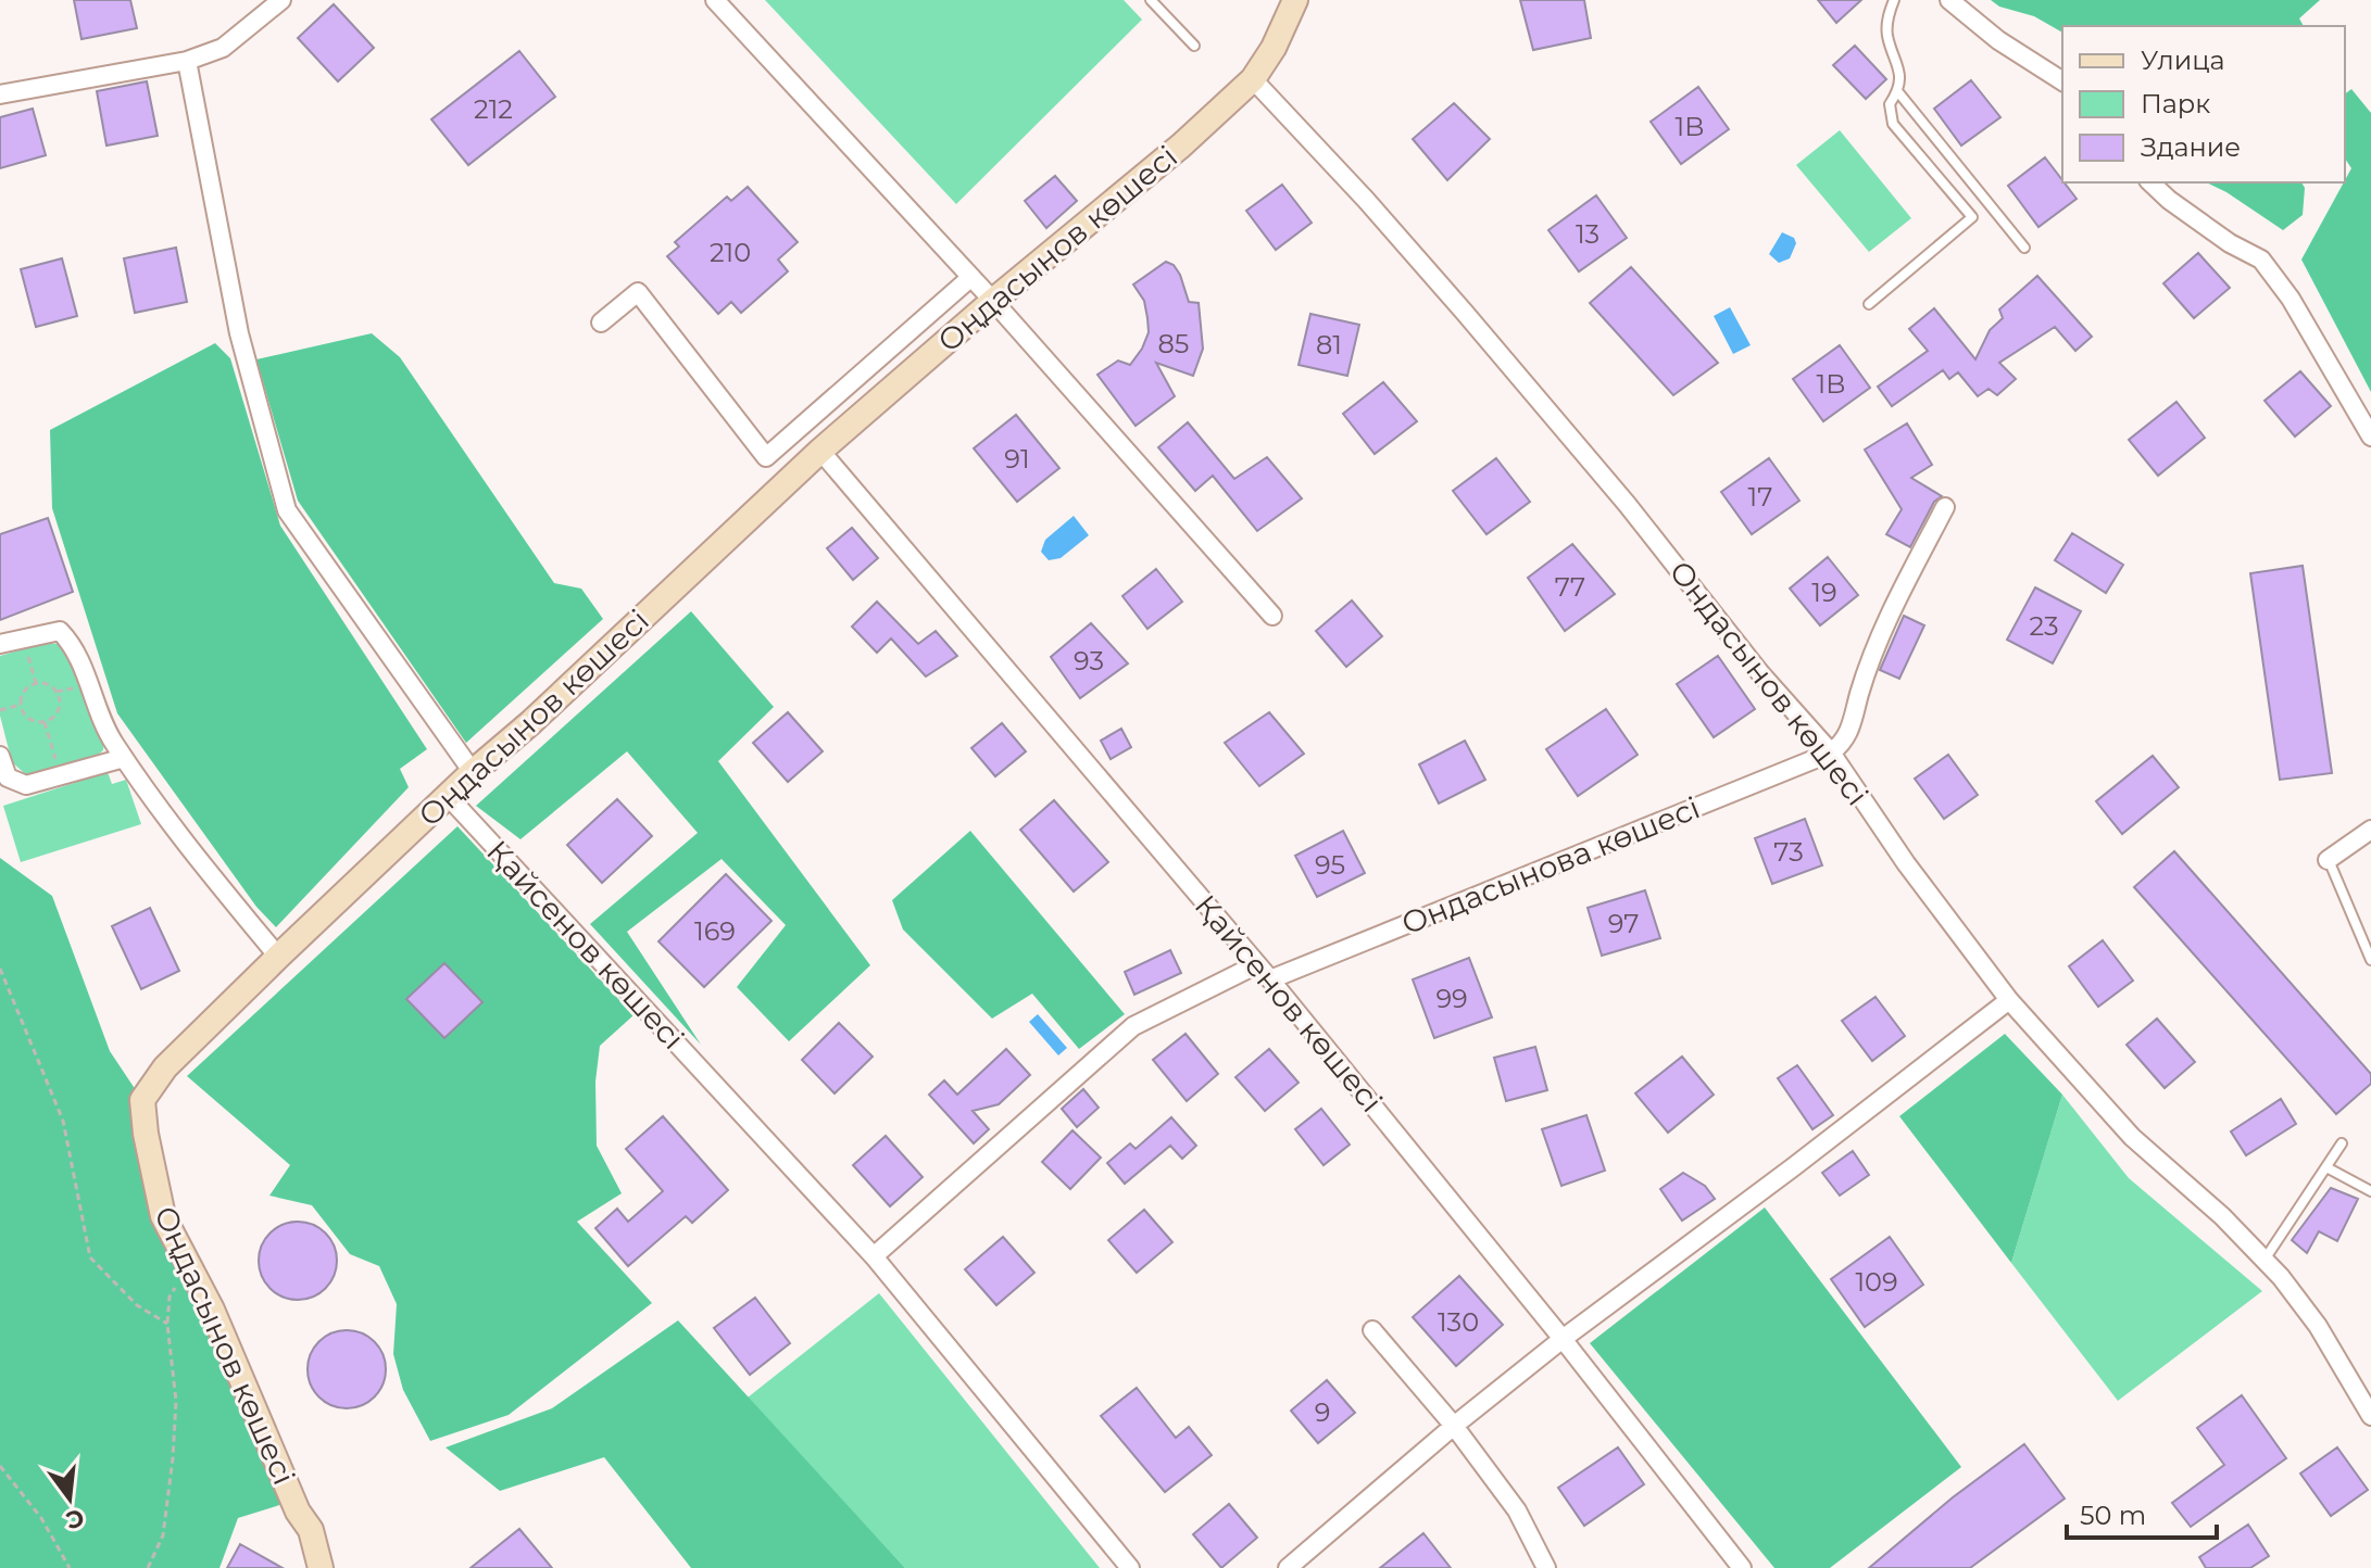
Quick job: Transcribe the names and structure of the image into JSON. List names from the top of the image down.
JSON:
{
  "streets": {
    "street": [
      "Оңдасынов көшесі",
      "Ондасынов көшесі",
      "Ондасынова көшесі",
      "Қайсенов көшесі"
    ]
  },
  "crossings": [
    ["Оңдасынов көшесі", "Ондасынов көшесі"],
    ["Оңдасынов көшесі", "Қайсенов көшесі"],
    ["Ондасынов көшесі", "Ондасынова көшесі"],
    ["Ондасынова көшесі", "Қайсенов көшесі"]
  ],
  "house_numbers": [
    "212",
    "1B",
    "13",
    "210",
    "85",
    "81",
    "1B",
    "91",
    "17",
    "77",
    "19",
    "23",
    "93",
    "73",
    "95",
    "97",
    "169",
    "99",
    "109",
    "130",
    "9"
  ],
  "legend": ["Улица", "Парк", "Здание"],
  "scale_bar": "50 m",
  "north": "bottom"
}
